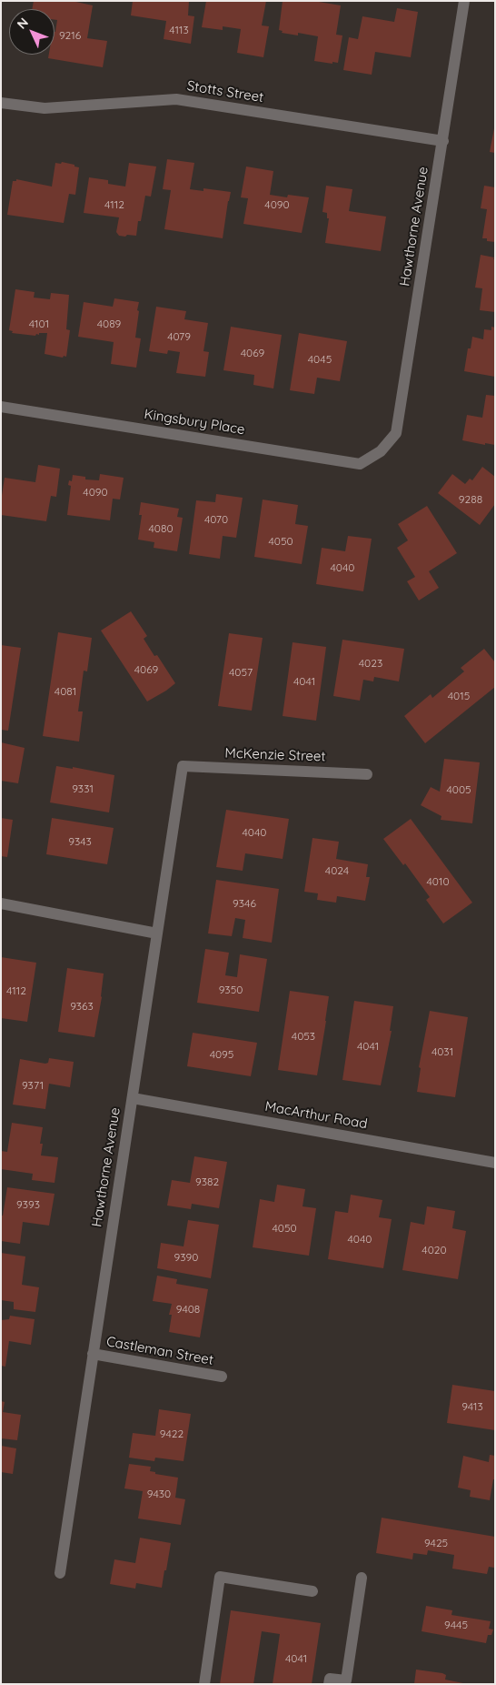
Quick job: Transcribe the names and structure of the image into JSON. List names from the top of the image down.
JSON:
{
  "streets": {
    "street": [
      "Stotts Street",
      "Hawthorne Avenue",
      "Kingsbury Place",
      "McKenzie Street",
      "MacArthur Road",
      "Castleman Street"
    ]
  },
  "crossings": [
    ["Stotts Street", "Hawthorne Avenue"],
    ["Hawthorne Avenue", "Kingsbury Place"],
    ["Hawthorne Avenue", "McKenzie Street"],
    ["Hawthorne Avenue", "MacArthur Road"],
    ["Hawthorne Avenue", "Castleman Street"]
  ],
  "house_numbers": [
    "4113",
    "9216",
    "4112",
    "4090",
    "4101",
    "4089",
    "4079",
    "4069",
    "4045",
    "4090",
    "9288",
    "4070",
    "4080",
    "4050",
    "4040",
    "4023",
    "4069",
    "4057",
    "4041",
    "4081",
    "4015",
    "9331",
    "4005",
    "4040",
    "9343",
    "4024",
    "4010",
    "9346",
    "9350",
    "4112",
    "9363",
    "4053",
    "4041",
    "4031",
    "4095",
    "9371",
    "9382",
    "9393",
    "4050",
    "4040",
    "4020",
    "9390",
    "9408",
    "9413",
    "9422",
    "9430",
    "9425",
    "9445",
    "4041"
  ],
  "north": "top left"
}
